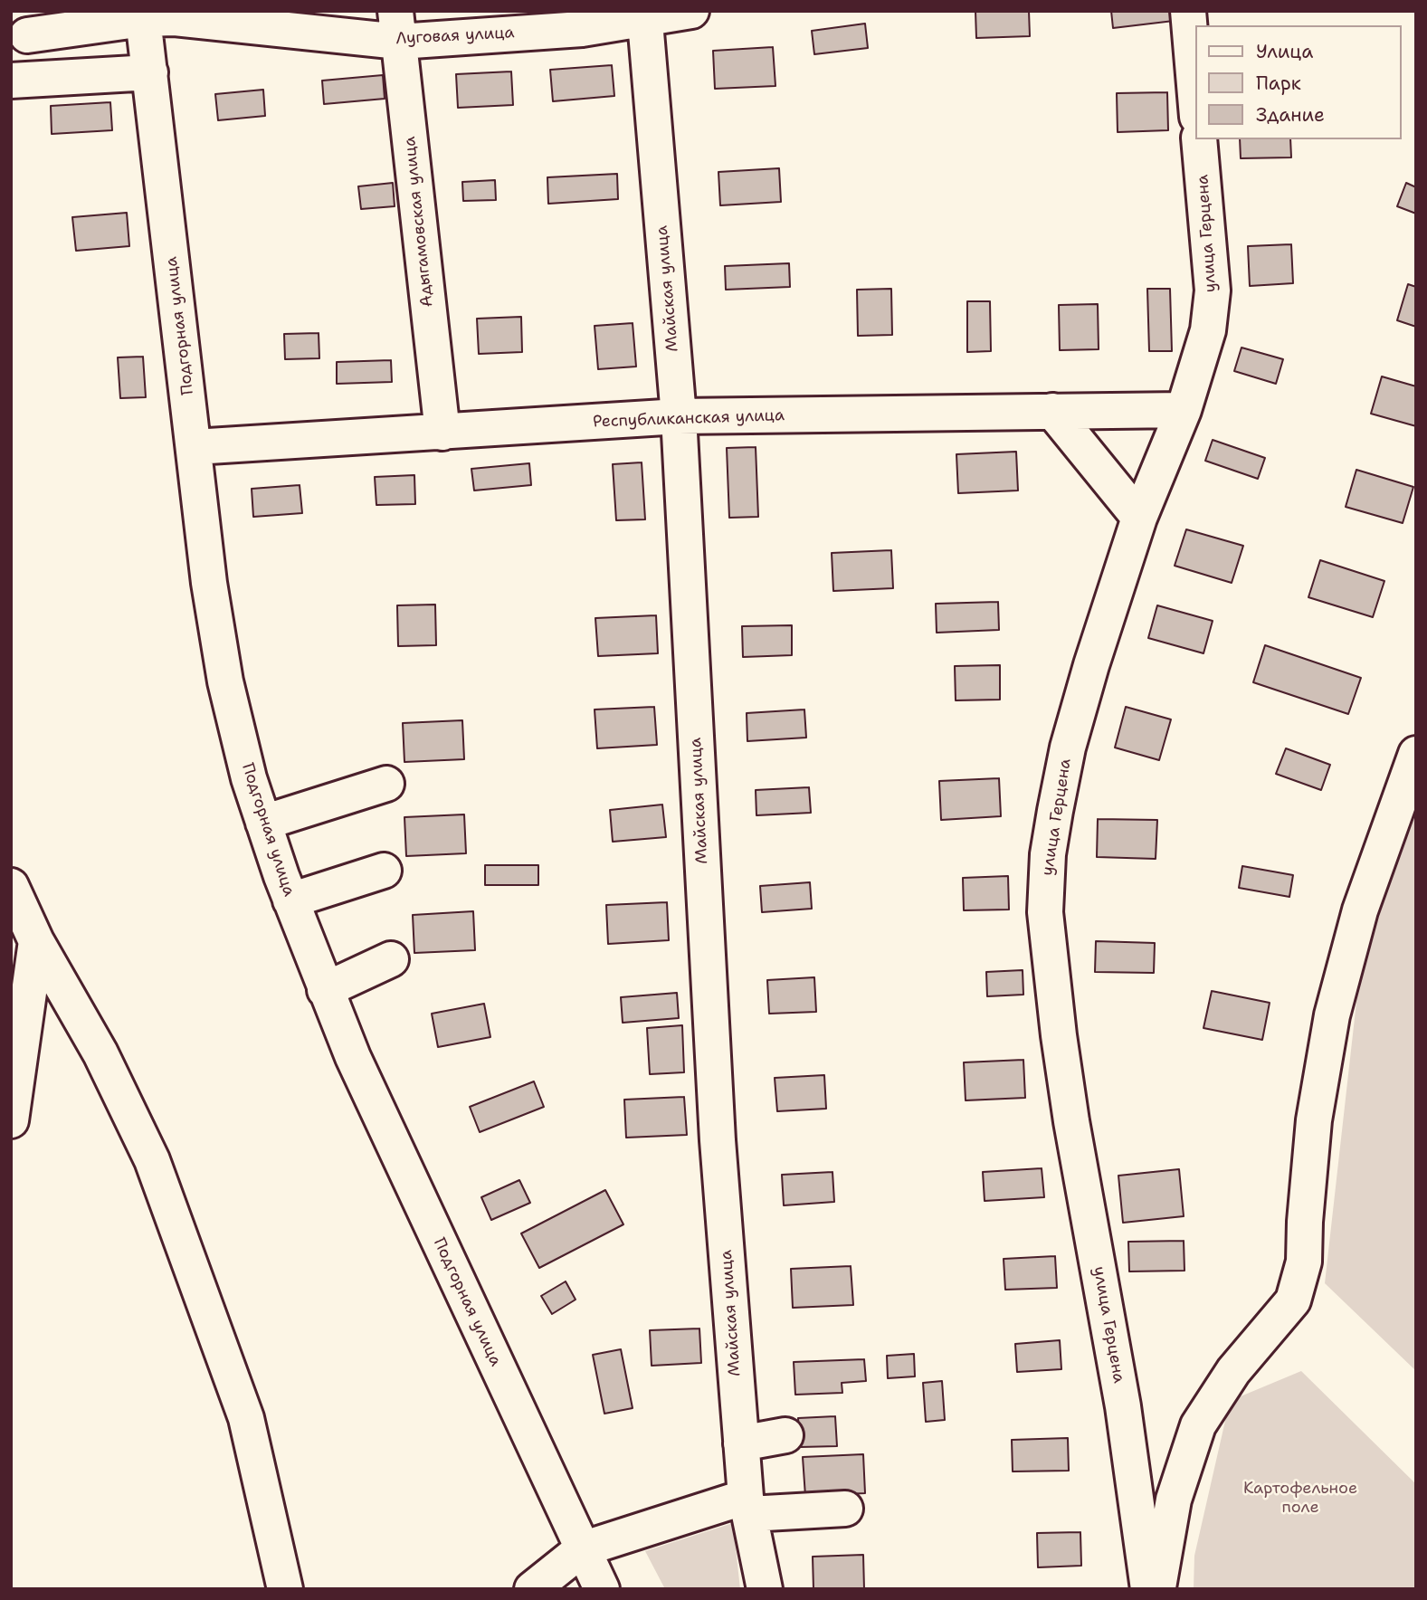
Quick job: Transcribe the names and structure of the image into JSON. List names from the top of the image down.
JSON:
{
  "streets": {
    "street": [
      "Луговая улица",
      "Адыгамовская улица",
      "улица Герцена",
      "Майская улица",
      "Подгорная улица",
      "Республиканская улица"
    ]
  },
  "crossings": [
    ["Луговая улица", "Адыгамовская улица"],
    ["Луговая улица", "Майская улица"],
    ["Луговая улица", "Подгорная улица"],
    ["Адыгамовская улица", "Республиканская улица"],
    ["улица Герцена", "Республиканская улица"],
    ["Майская улица", "Республиканская улица"],
    ["Подгорная улица", "Республиканская улица"]
  ],
  "parks": ["Картофельное поле"],
  "legend": ["Улица", "Парк", "Здание"]
}
